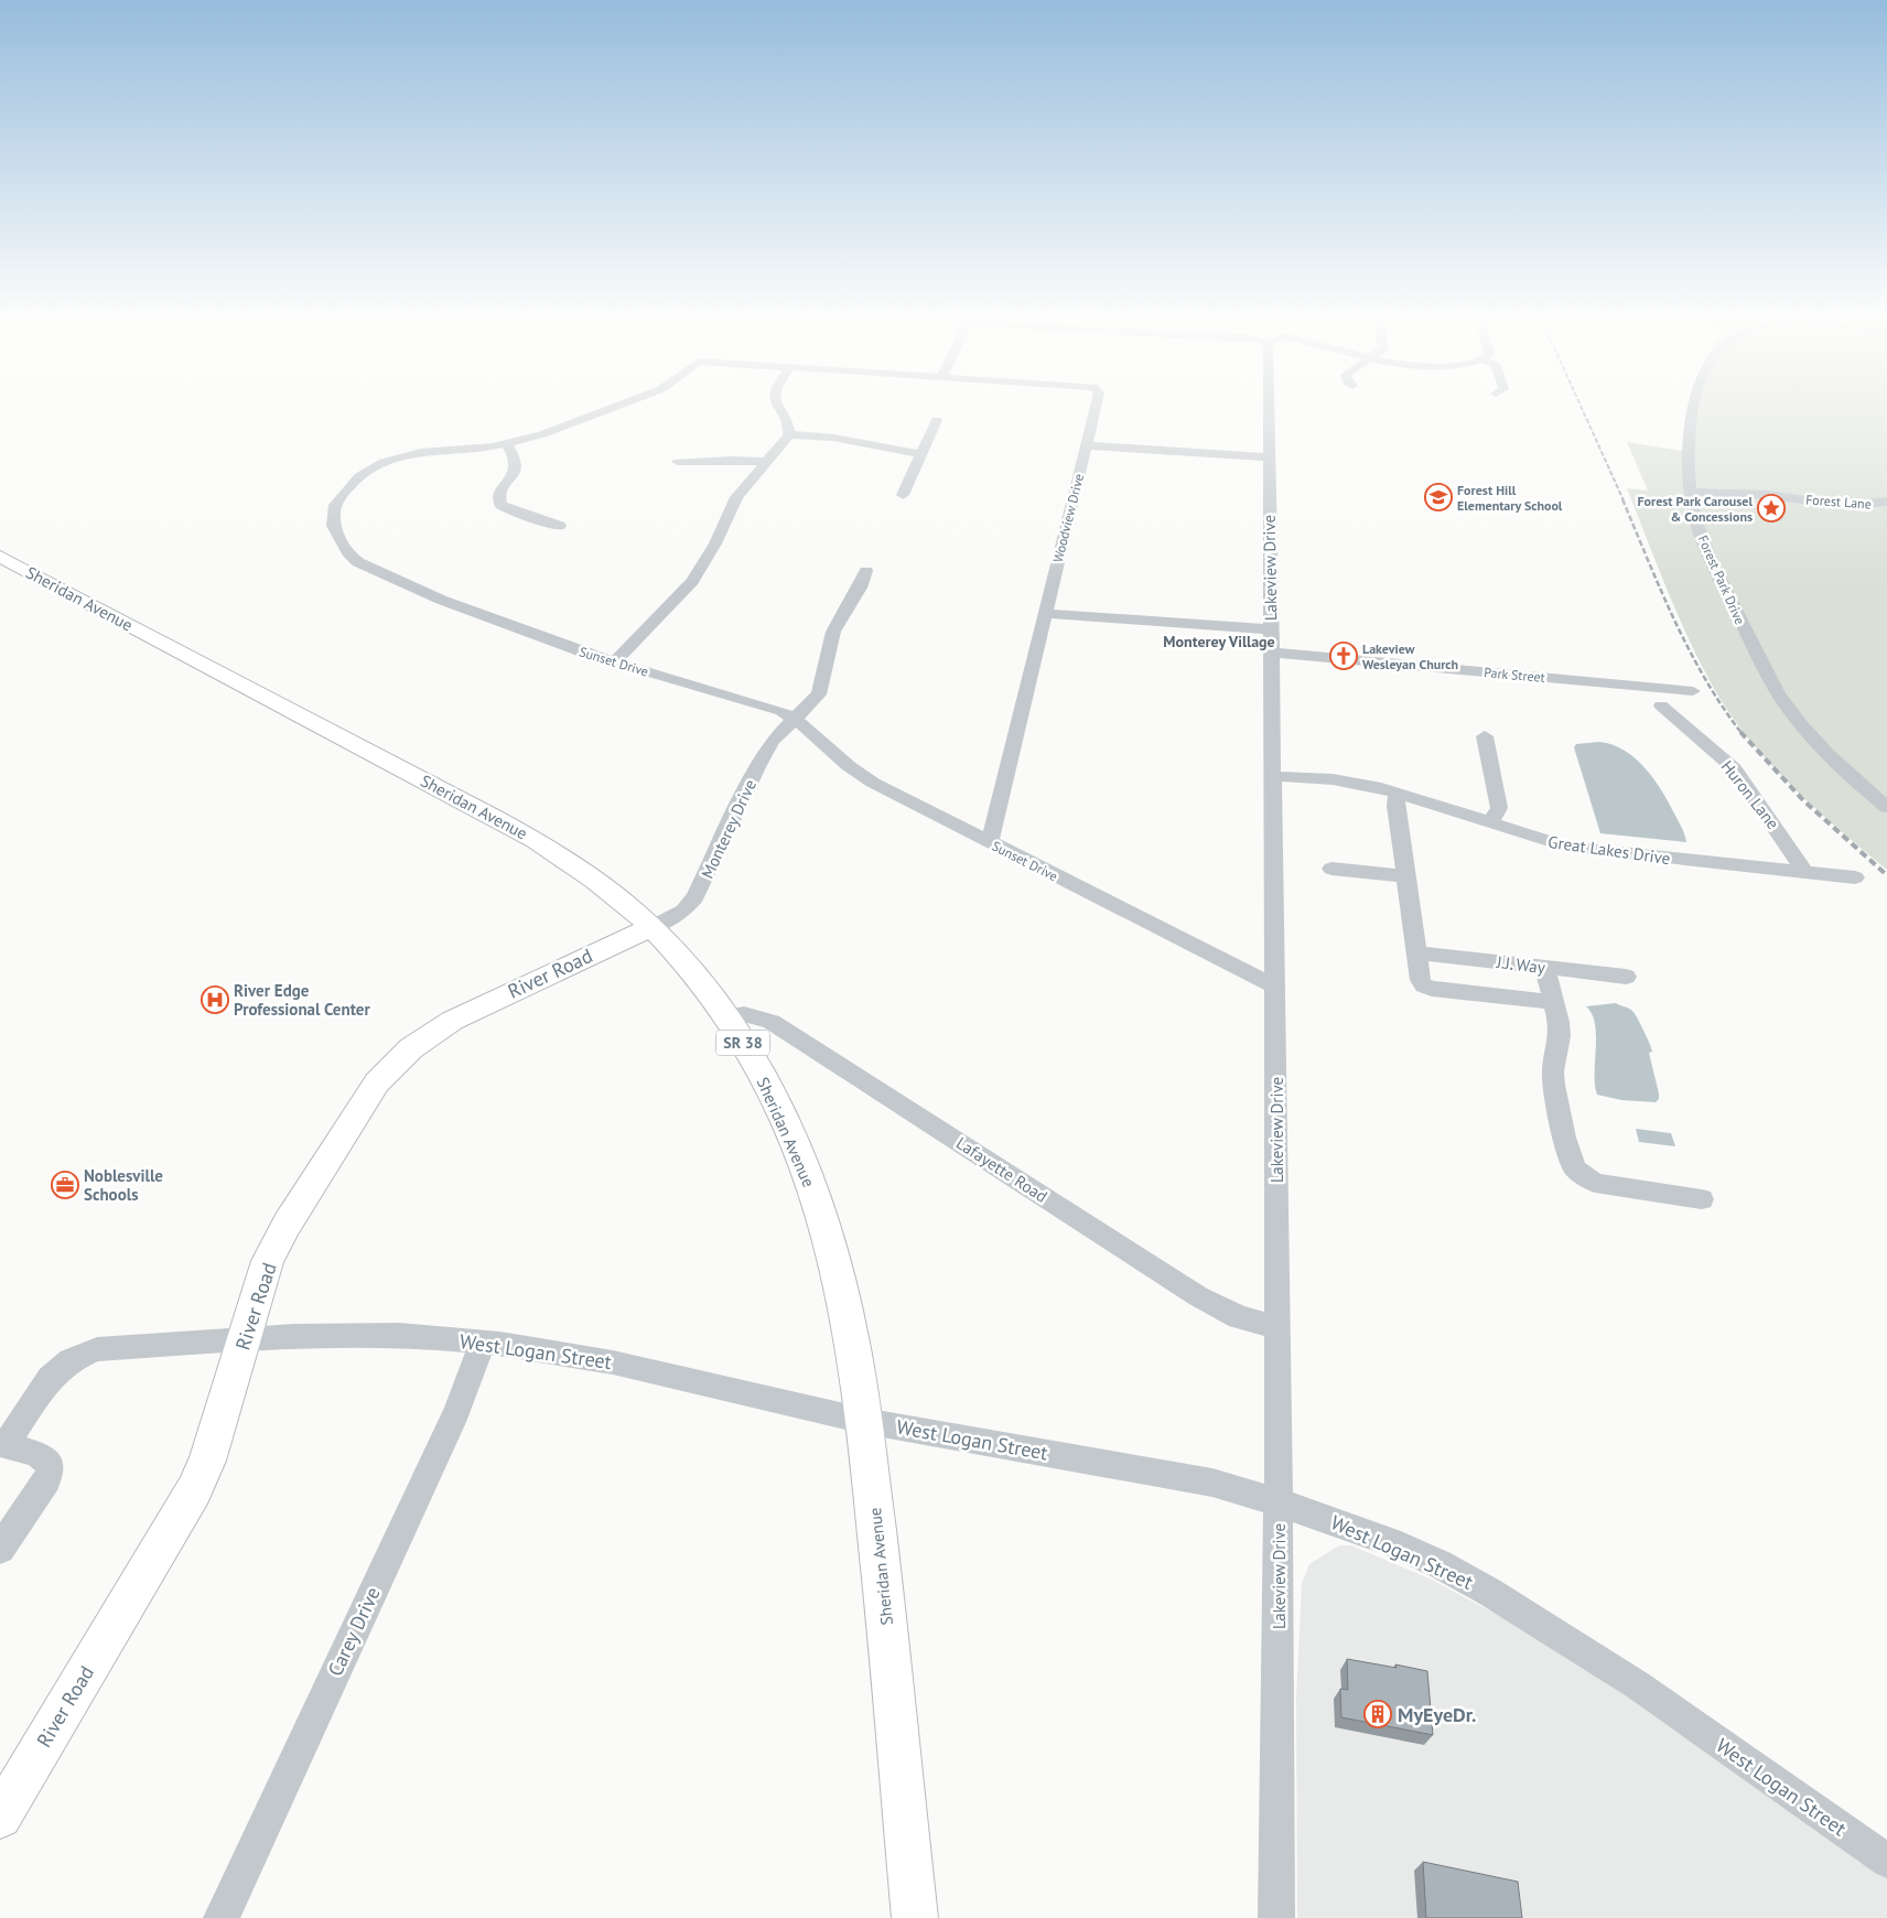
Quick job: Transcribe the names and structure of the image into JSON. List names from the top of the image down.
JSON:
{
  "streets": {
    "main road": ["Sheridan Avenue", "River Road", "SR 38"],
    "street": [
      "Forest Lane",
      "Woodview Drive",
      "Lakeview Drive",
      "Forest Park Drive",
      "Sunset Drive",
      "Park Street",
      "Huron Lane",
      "Monterey Drive",
      "Great Lakes Drive",
      "J.J. Way",
      "Lafayette Road",
      "West Logan Street",
      "Carey Drive"
    ]
  },
  "crossings": [
    ["Forest Lane", "Forest Park Drive"],
    ["Woodview Drive", "Sunset Drive"],
    ["Lakeview Drive", "Sunset Drive"],
    ["Lakeview Drive", "Park Street"],
    ["Lakeview Drive", "Great Lakes Drive"],
    ["Lakeview Drive", "Lafayette Road"],
    ["Lakeview Drive", "West Logan Street"],
    ["Sheridan Avenue", "Monterey Drive"],
    ["Sheridan Avenue", "River Road"],
    ["Sheridan Avenue", "Lafayette Road"],
    ["Sheridan Avenue", "West Logan Street"],
    ["Sunset Drive", "Monterey Drive"],
    ["Huron Lane", "Great Lakes Drive"],
    ["Monterey Drive", "River Road"],
    ["River Road", "West Logan Street"],
    ["West Logan Street", "Carey Drive"]
  ],
  "districts": ["Monterey Village"],
  "places": {
    "school or university": ["Forest Hill Elementary School"],
    "place": ["Forest Park Carousel & Concessions"],
    "church": ["Lakeview Wesleyan Church"],
    "hospital": ["River Edge Professional Center"],
    "office": ["Noblesville Schools"],
    "building": ["MyEyeDr."]
  }
}
